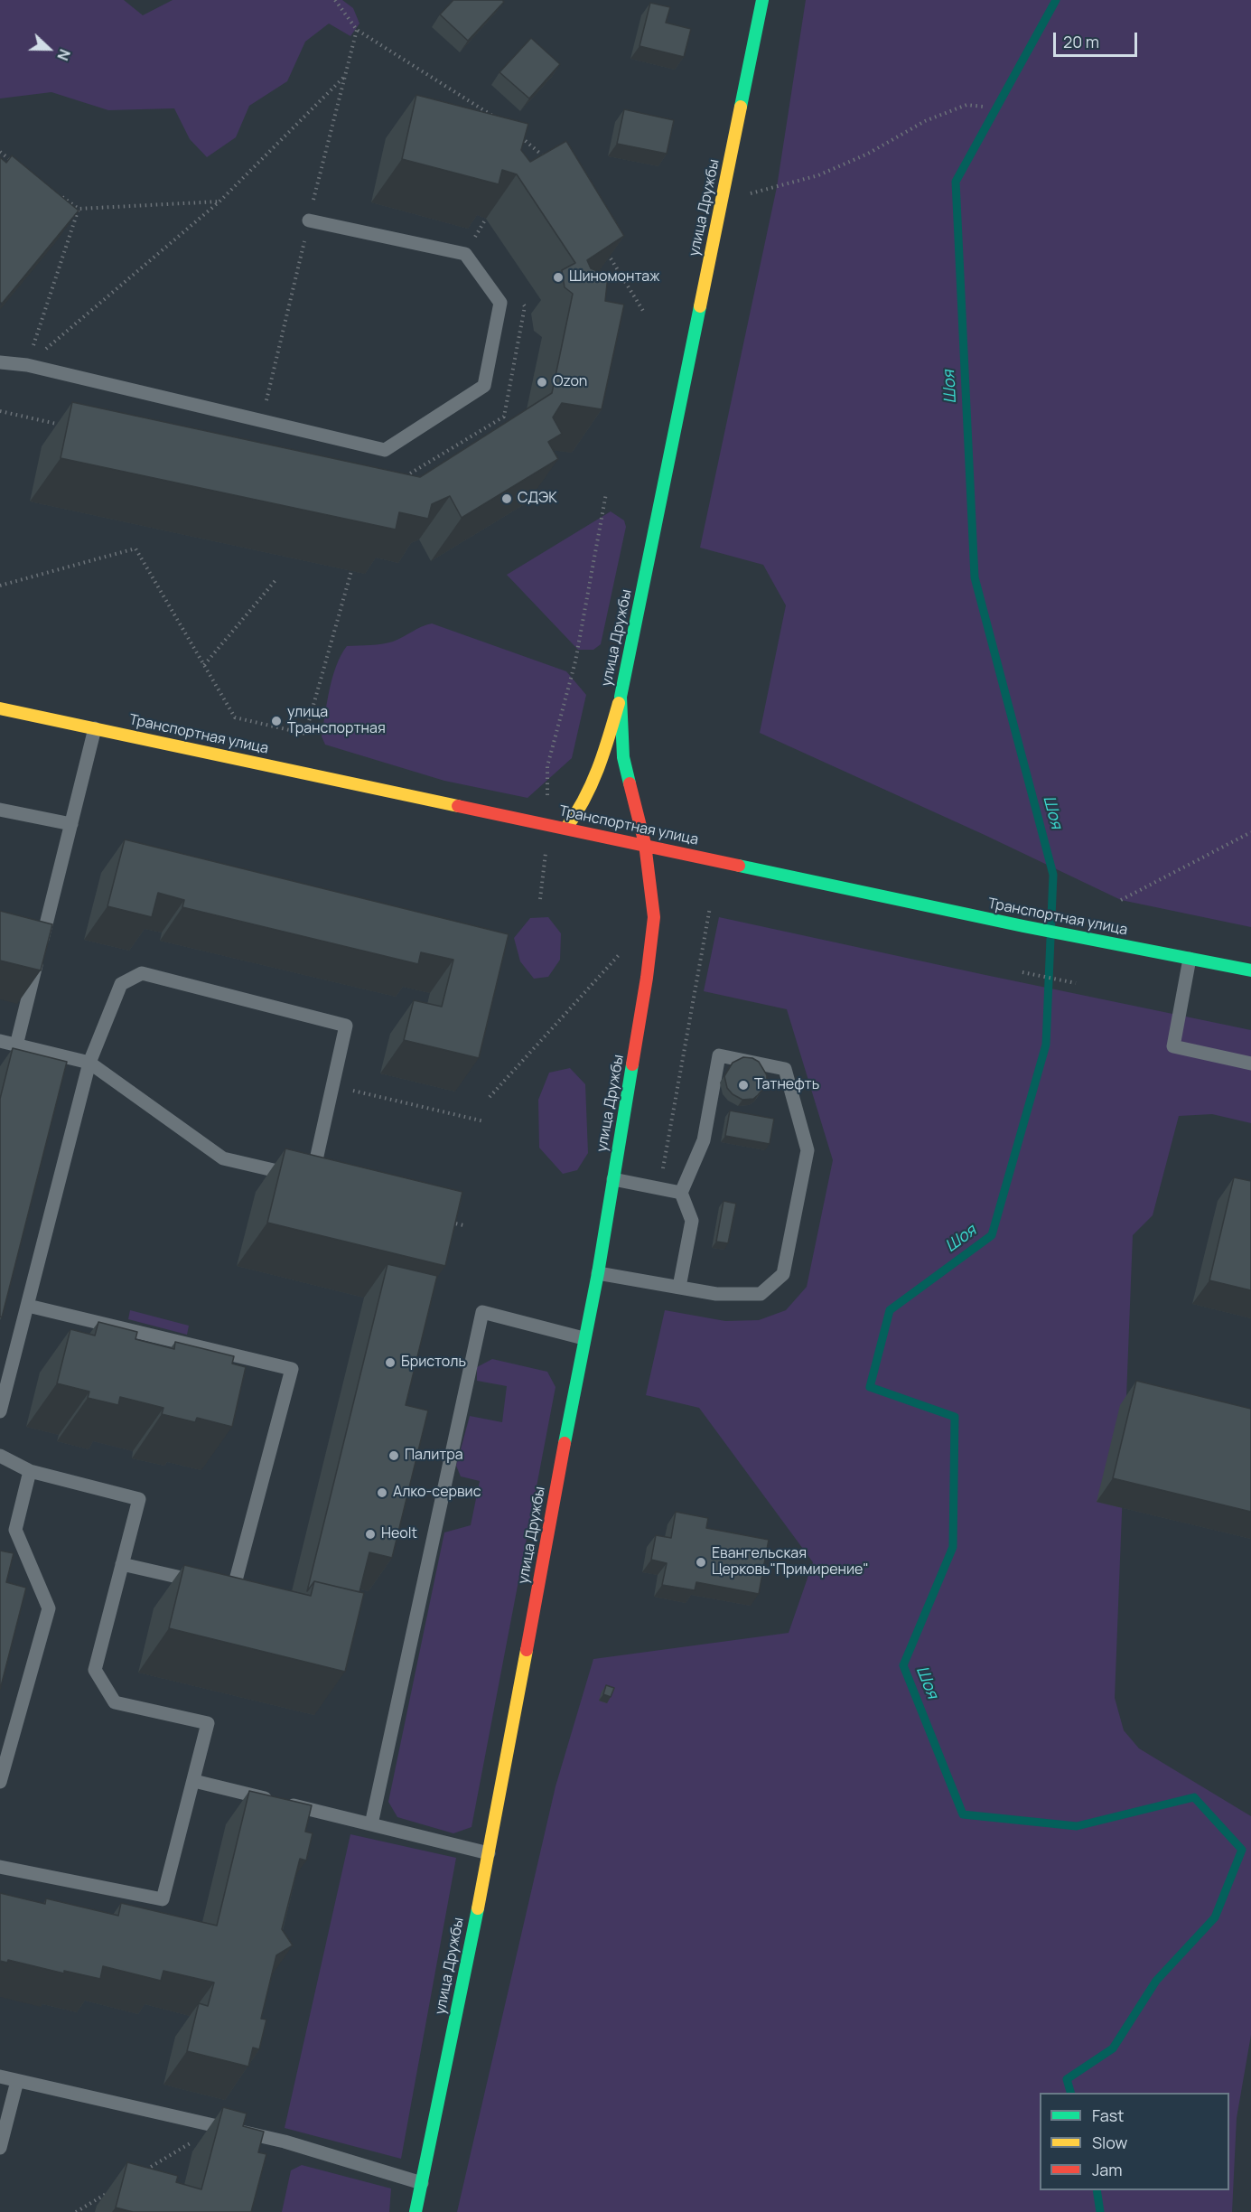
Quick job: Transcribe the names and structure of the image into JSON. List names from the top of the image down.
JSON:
{
  "streets": {
    "main road": ["улица Дружбы", "Транспортная улица"]
  },
  "crossings": [
    ["улица Дружбы", "Транспортная улица"]
  ],
  "water": ["Шоя"],
  "places": [
    "Шиномонтаж",
    "Ozon",
    "СДЭК",
    "улица Транспортная",
    "Татнефть",
    "Бристоль",
    "Палитра",
    "Алко-сервис",
    "Heolt",
    "Евангельская Церковь\"Примирение\""
  ],
  "legend": ["Fast", "Slow", "Jam"],
  "scale_bar": "20 m",
  "north": "right"
}
